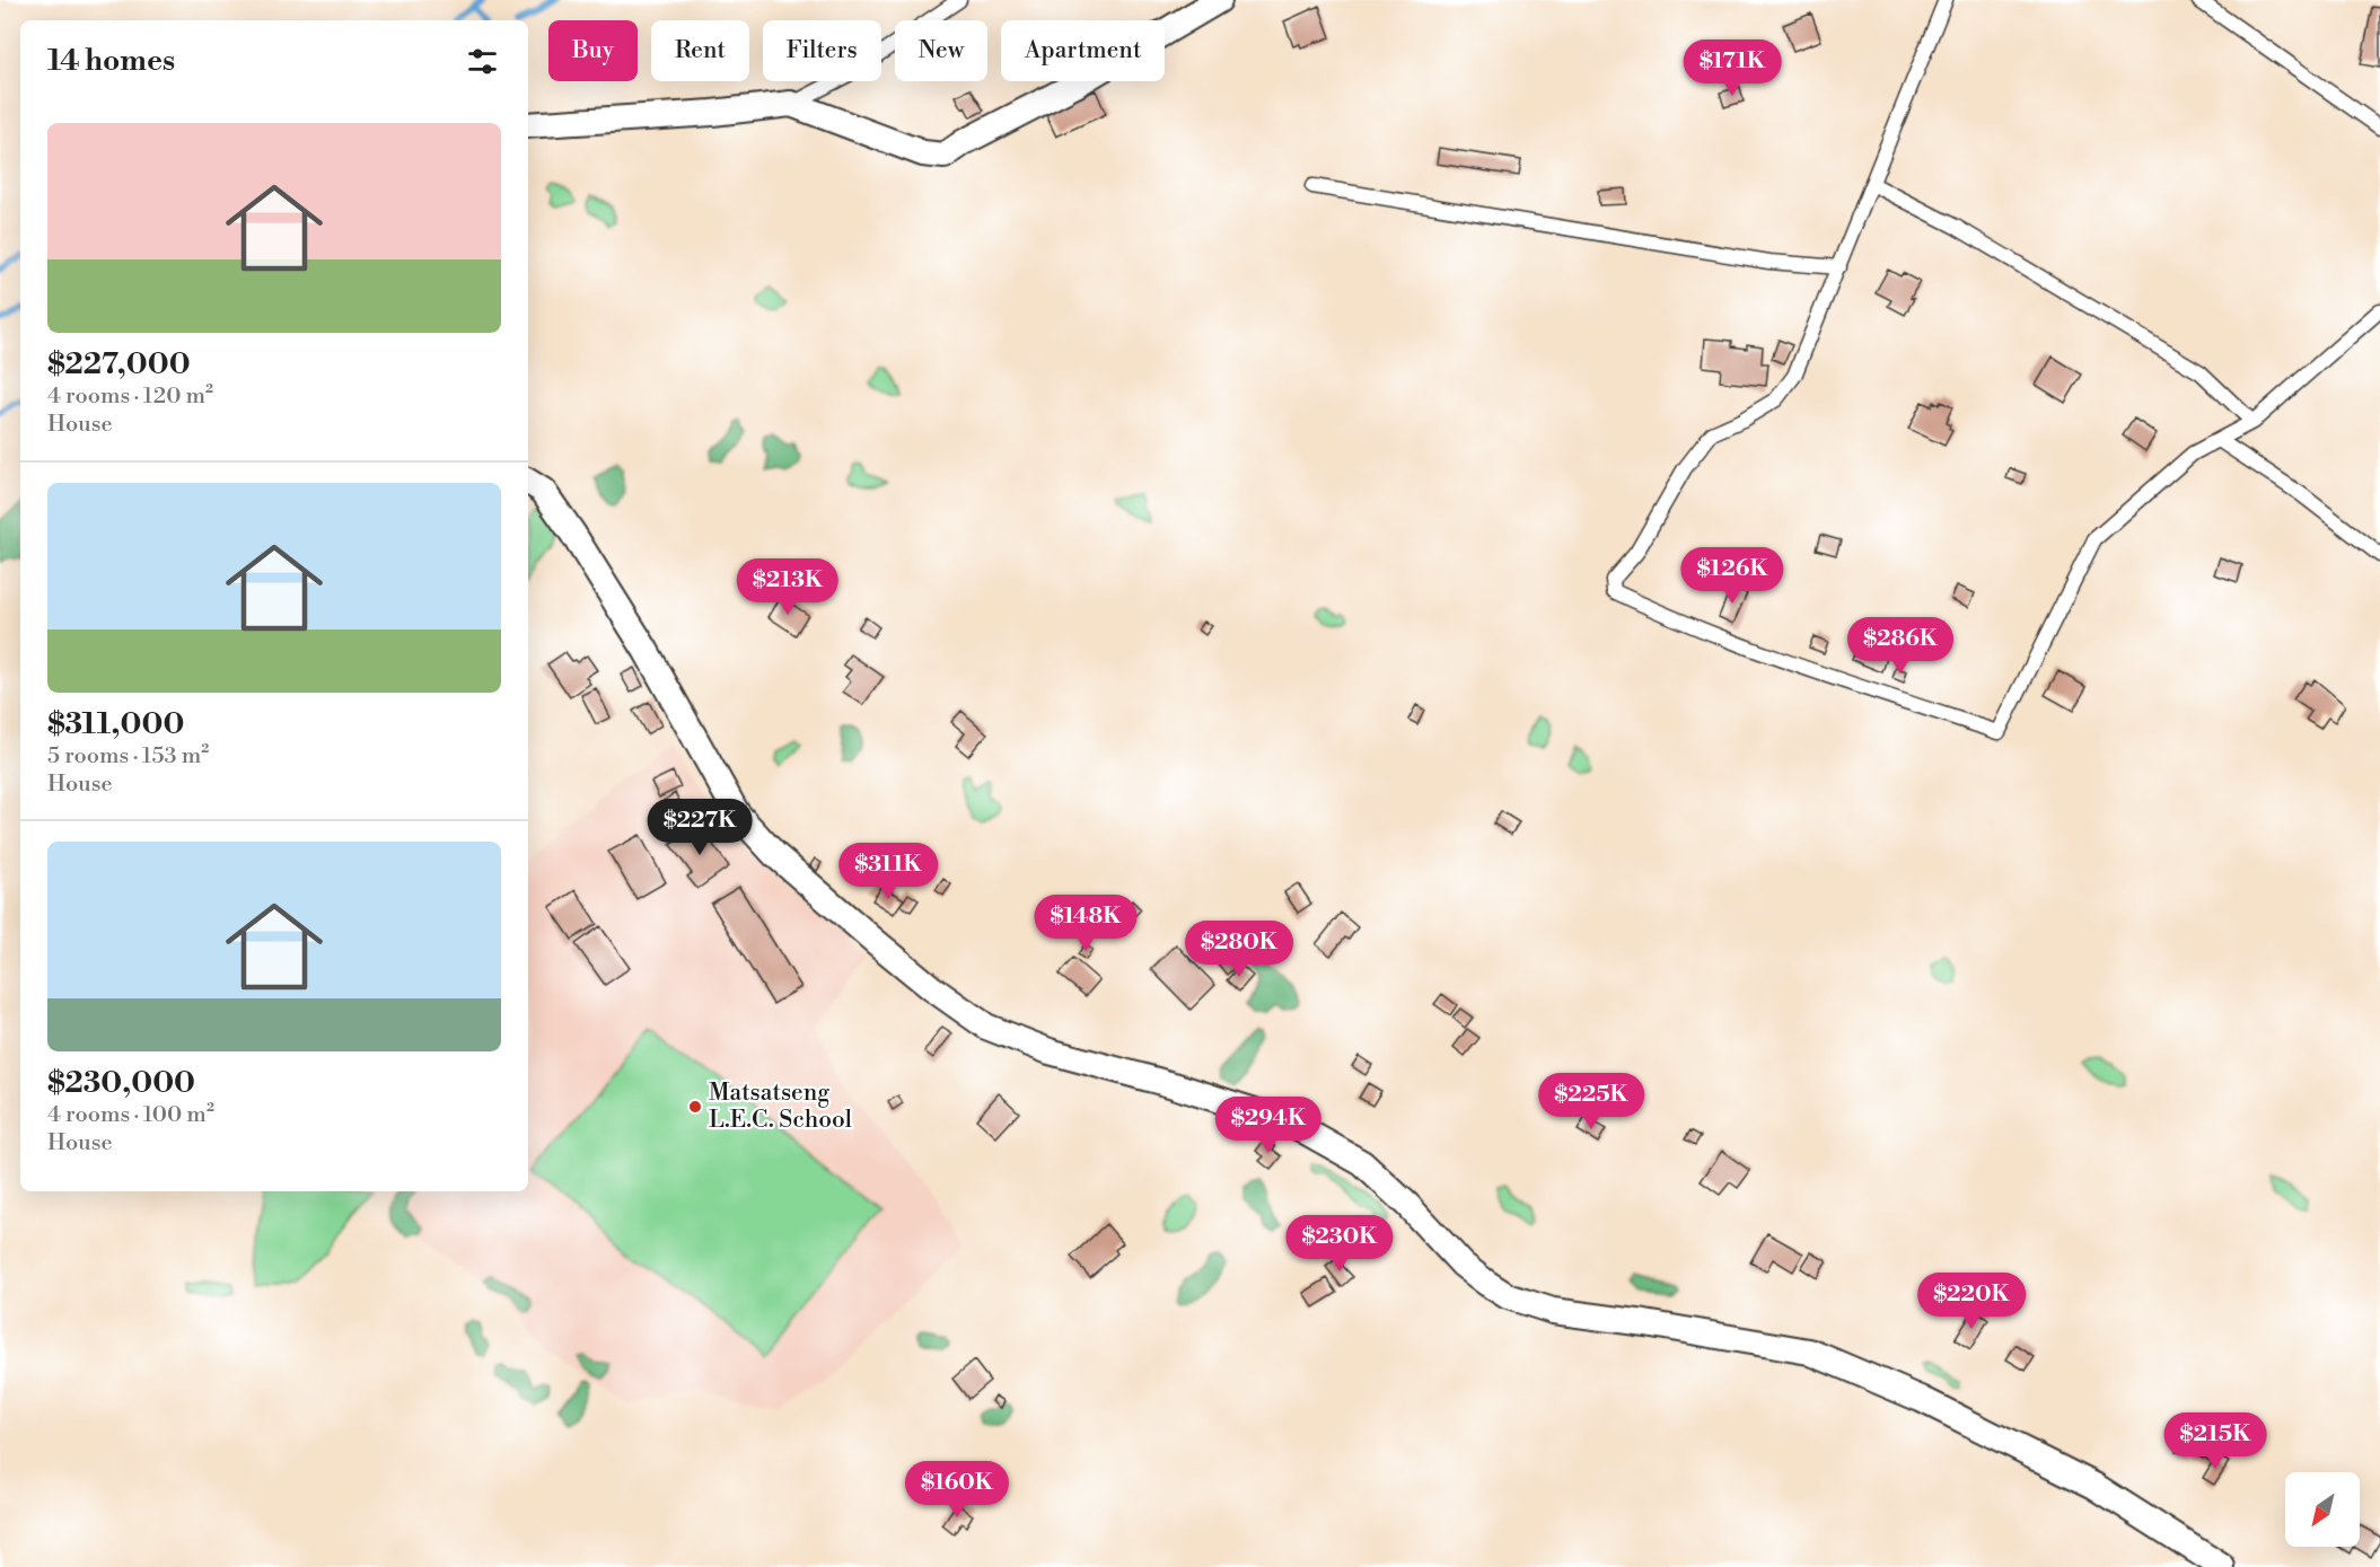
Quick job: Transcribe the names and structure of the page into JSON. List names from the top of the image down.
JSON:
{
  "places": ["Matsatseng L.E.C. School"],
  "north": "bottom left",
  "page": {
    "chip": [
      "Buy",
      "Rent",
      "Filters",
      "New",
      "Apartment"
    ],
    "heading": "14 homes",
    "price": [
      "$171K",
      "$126K",
      "$213K",
      "$286K",
      "$227K",
      "$311K",
      "$148K",
      "$280K",
      "$225K",
      "$294K",
      "$230K",
      "$220K",
      "$215K",
      "$160K"
    ],
    "list": [
      {
        "name": "$227,000",
        "note": "4 rooms · 120 m² · House"
      },
      {
        "name": "$311,000",
        "note": "5 rooms · 153 m² · House"
      },
      {
        "name": "$230,000",
        "note": "4 rooms · 100 m² · House"
      }
    ]
  }
}
